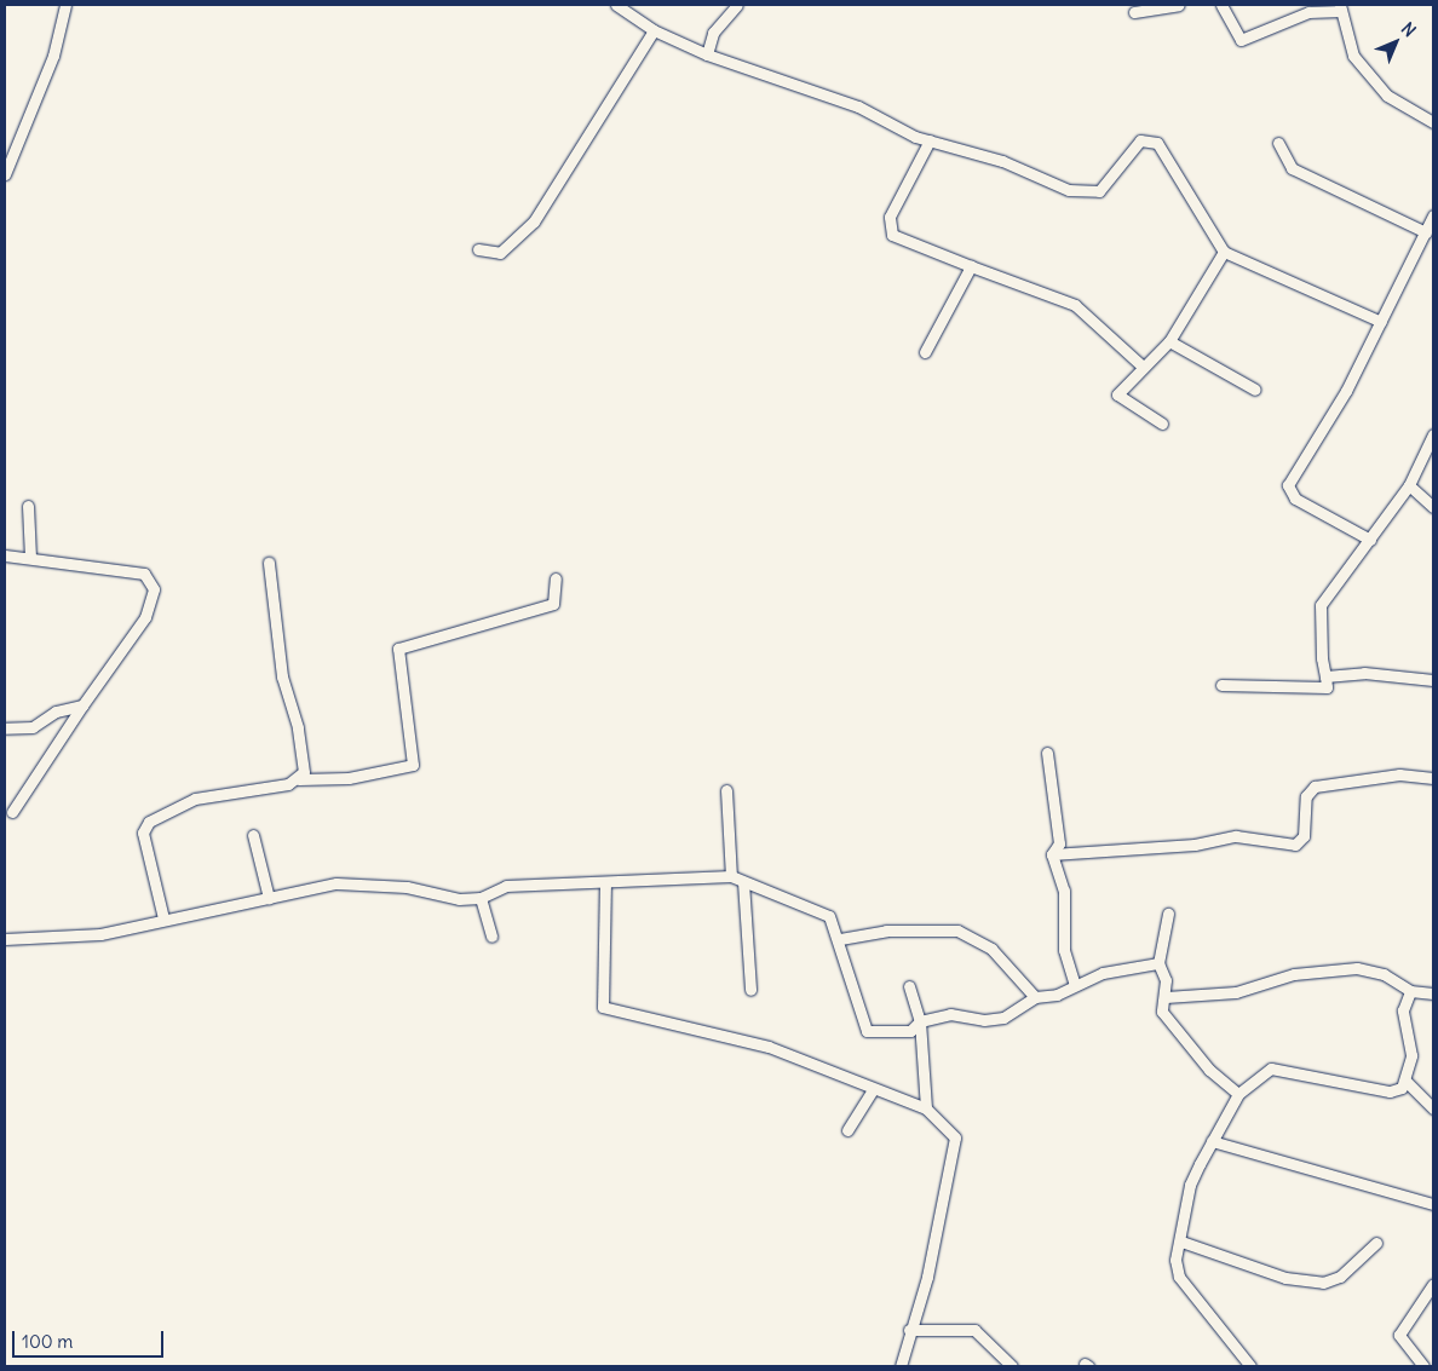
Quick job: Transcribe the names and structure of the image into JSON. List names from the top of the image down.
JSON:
{
  "scale_bar": "100 m",
  "north": "top right"
}
